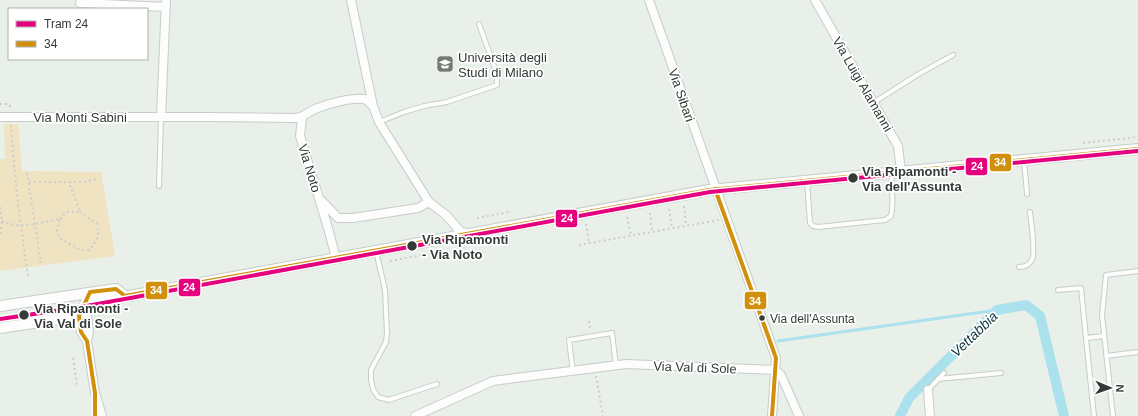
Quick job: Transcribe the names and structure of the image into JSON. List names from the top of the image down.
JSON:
{
  "streets": {
    "street": [
      "Via Luigi Alamanni",
      "Via Sibari",
      "Via Monti Sabini",
      "Via Noto",
      "Via Val di Sole"
    ]
  },
  "crossings": [
    ["Via Monti Sabini", "Via Noto"]
  ],
  "water": ["Vettabbia"],
  "places": {
    "school or university": ["Università degli Studi di Milano"],
    "other": [
      "Via Ripamonti - Via dell'Assunta",
      "Via Ripamonti - Via Noto",
      "Via Ripamonti - Via Val di Sole",
      "Via dell'Assunta"
    ]
  },
  "lines": ["transit line 34", "tram line 24"],
  "legend": ["Tram 24", "34"],
  "north": "right"
}
